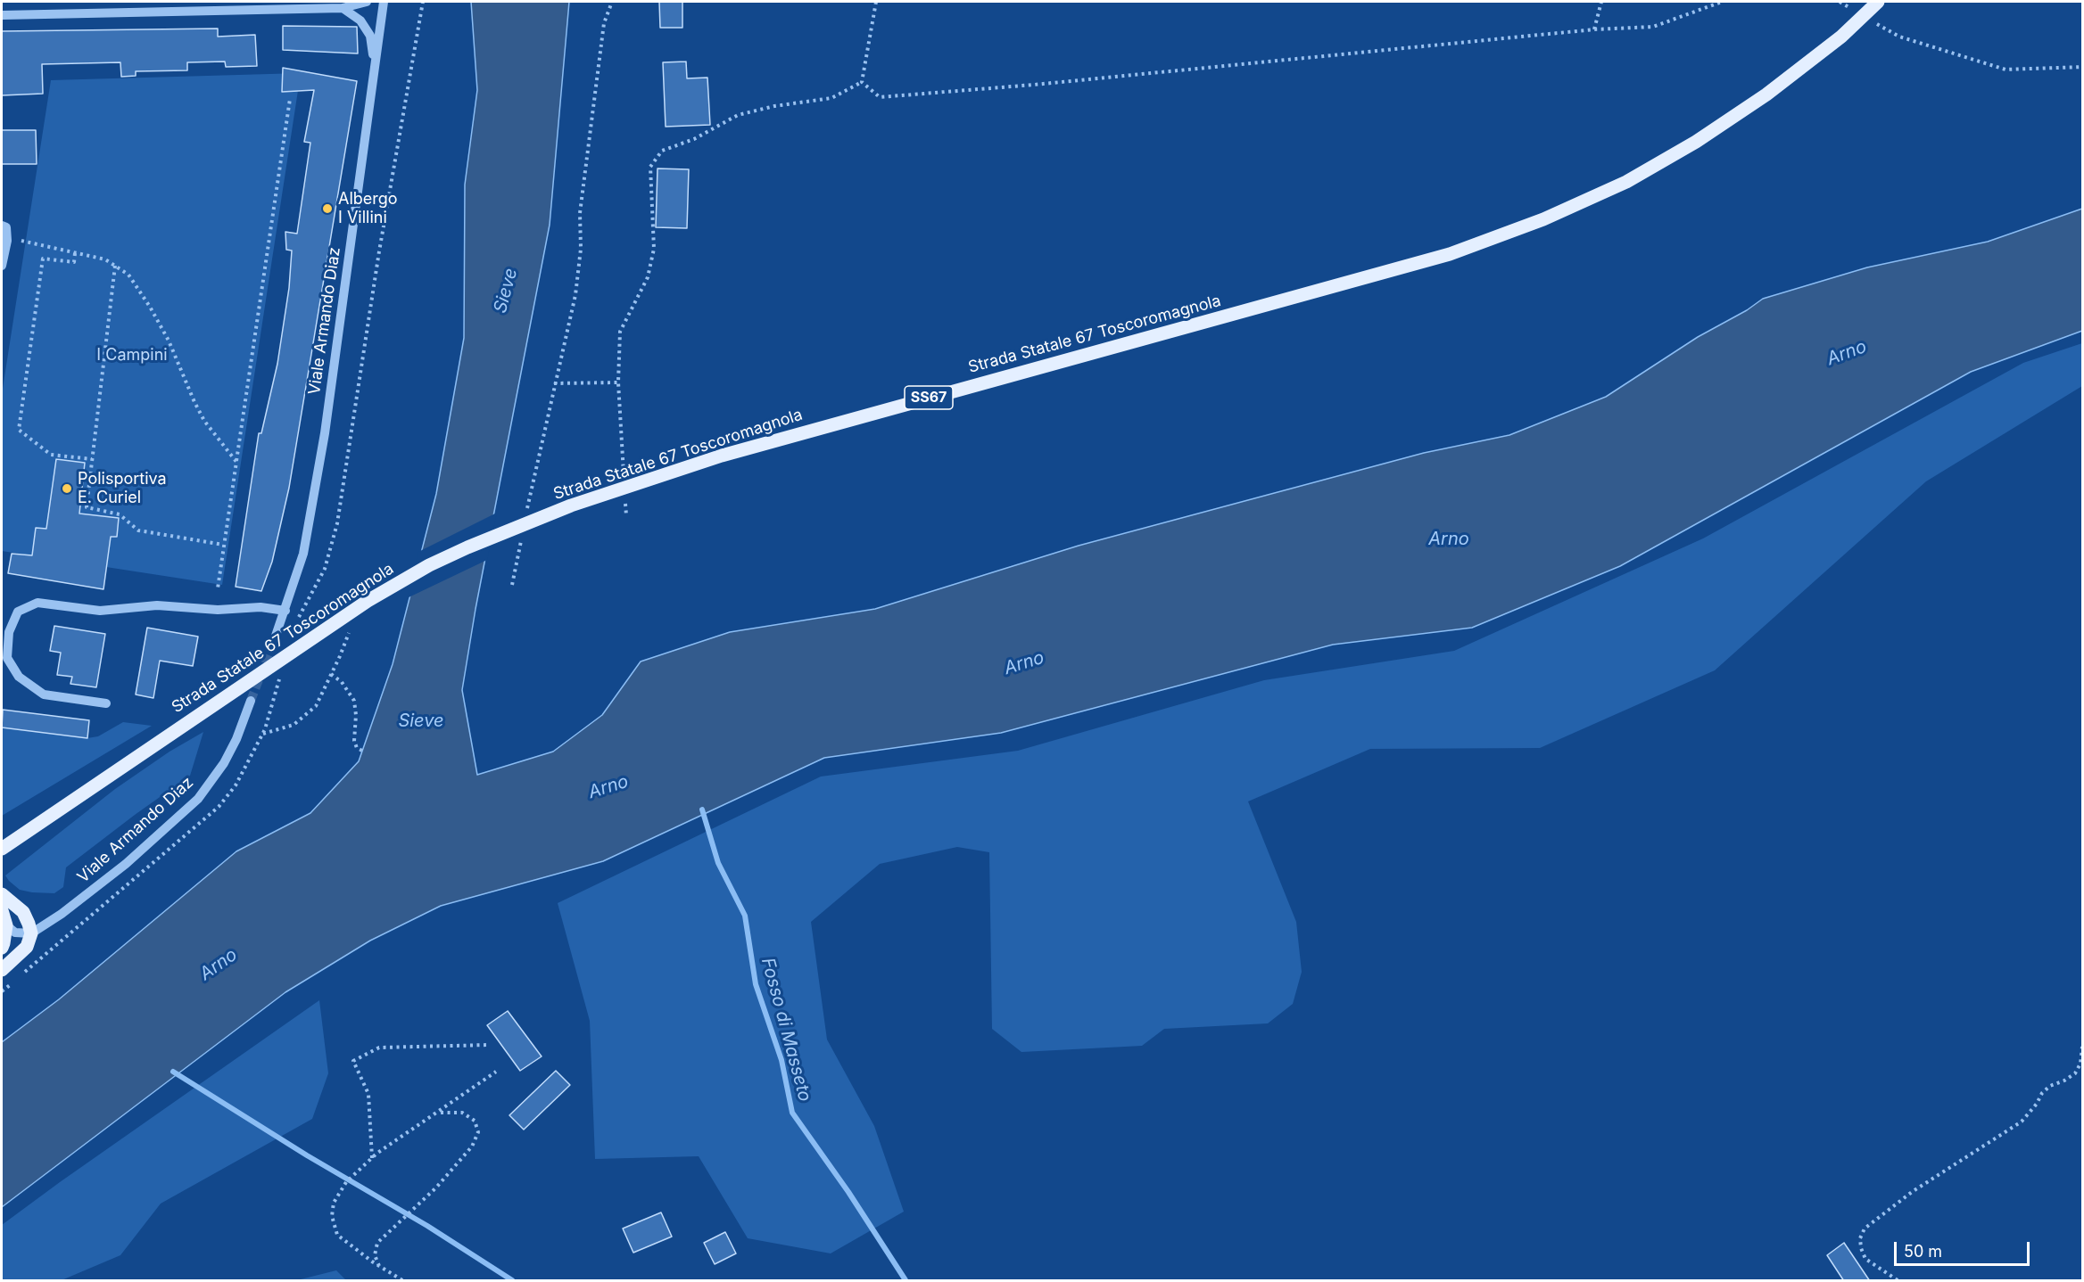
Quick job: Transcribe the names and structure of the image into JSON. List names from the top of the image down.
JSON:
{
  "streets": {
    "main road": ["Strada Statale 67 Toscoromagnola", "SS67"],
    "street": ["Viale Armando Diaz"]
  },
  "water": ["Sieve", "Arno", "Fosso di Masseto"],
  "parks": ["I Campini"],
  "places": ["Albergo I Villini", "Polisportiva E. Curiel"],
  "scale_bar": "50 m"
}
